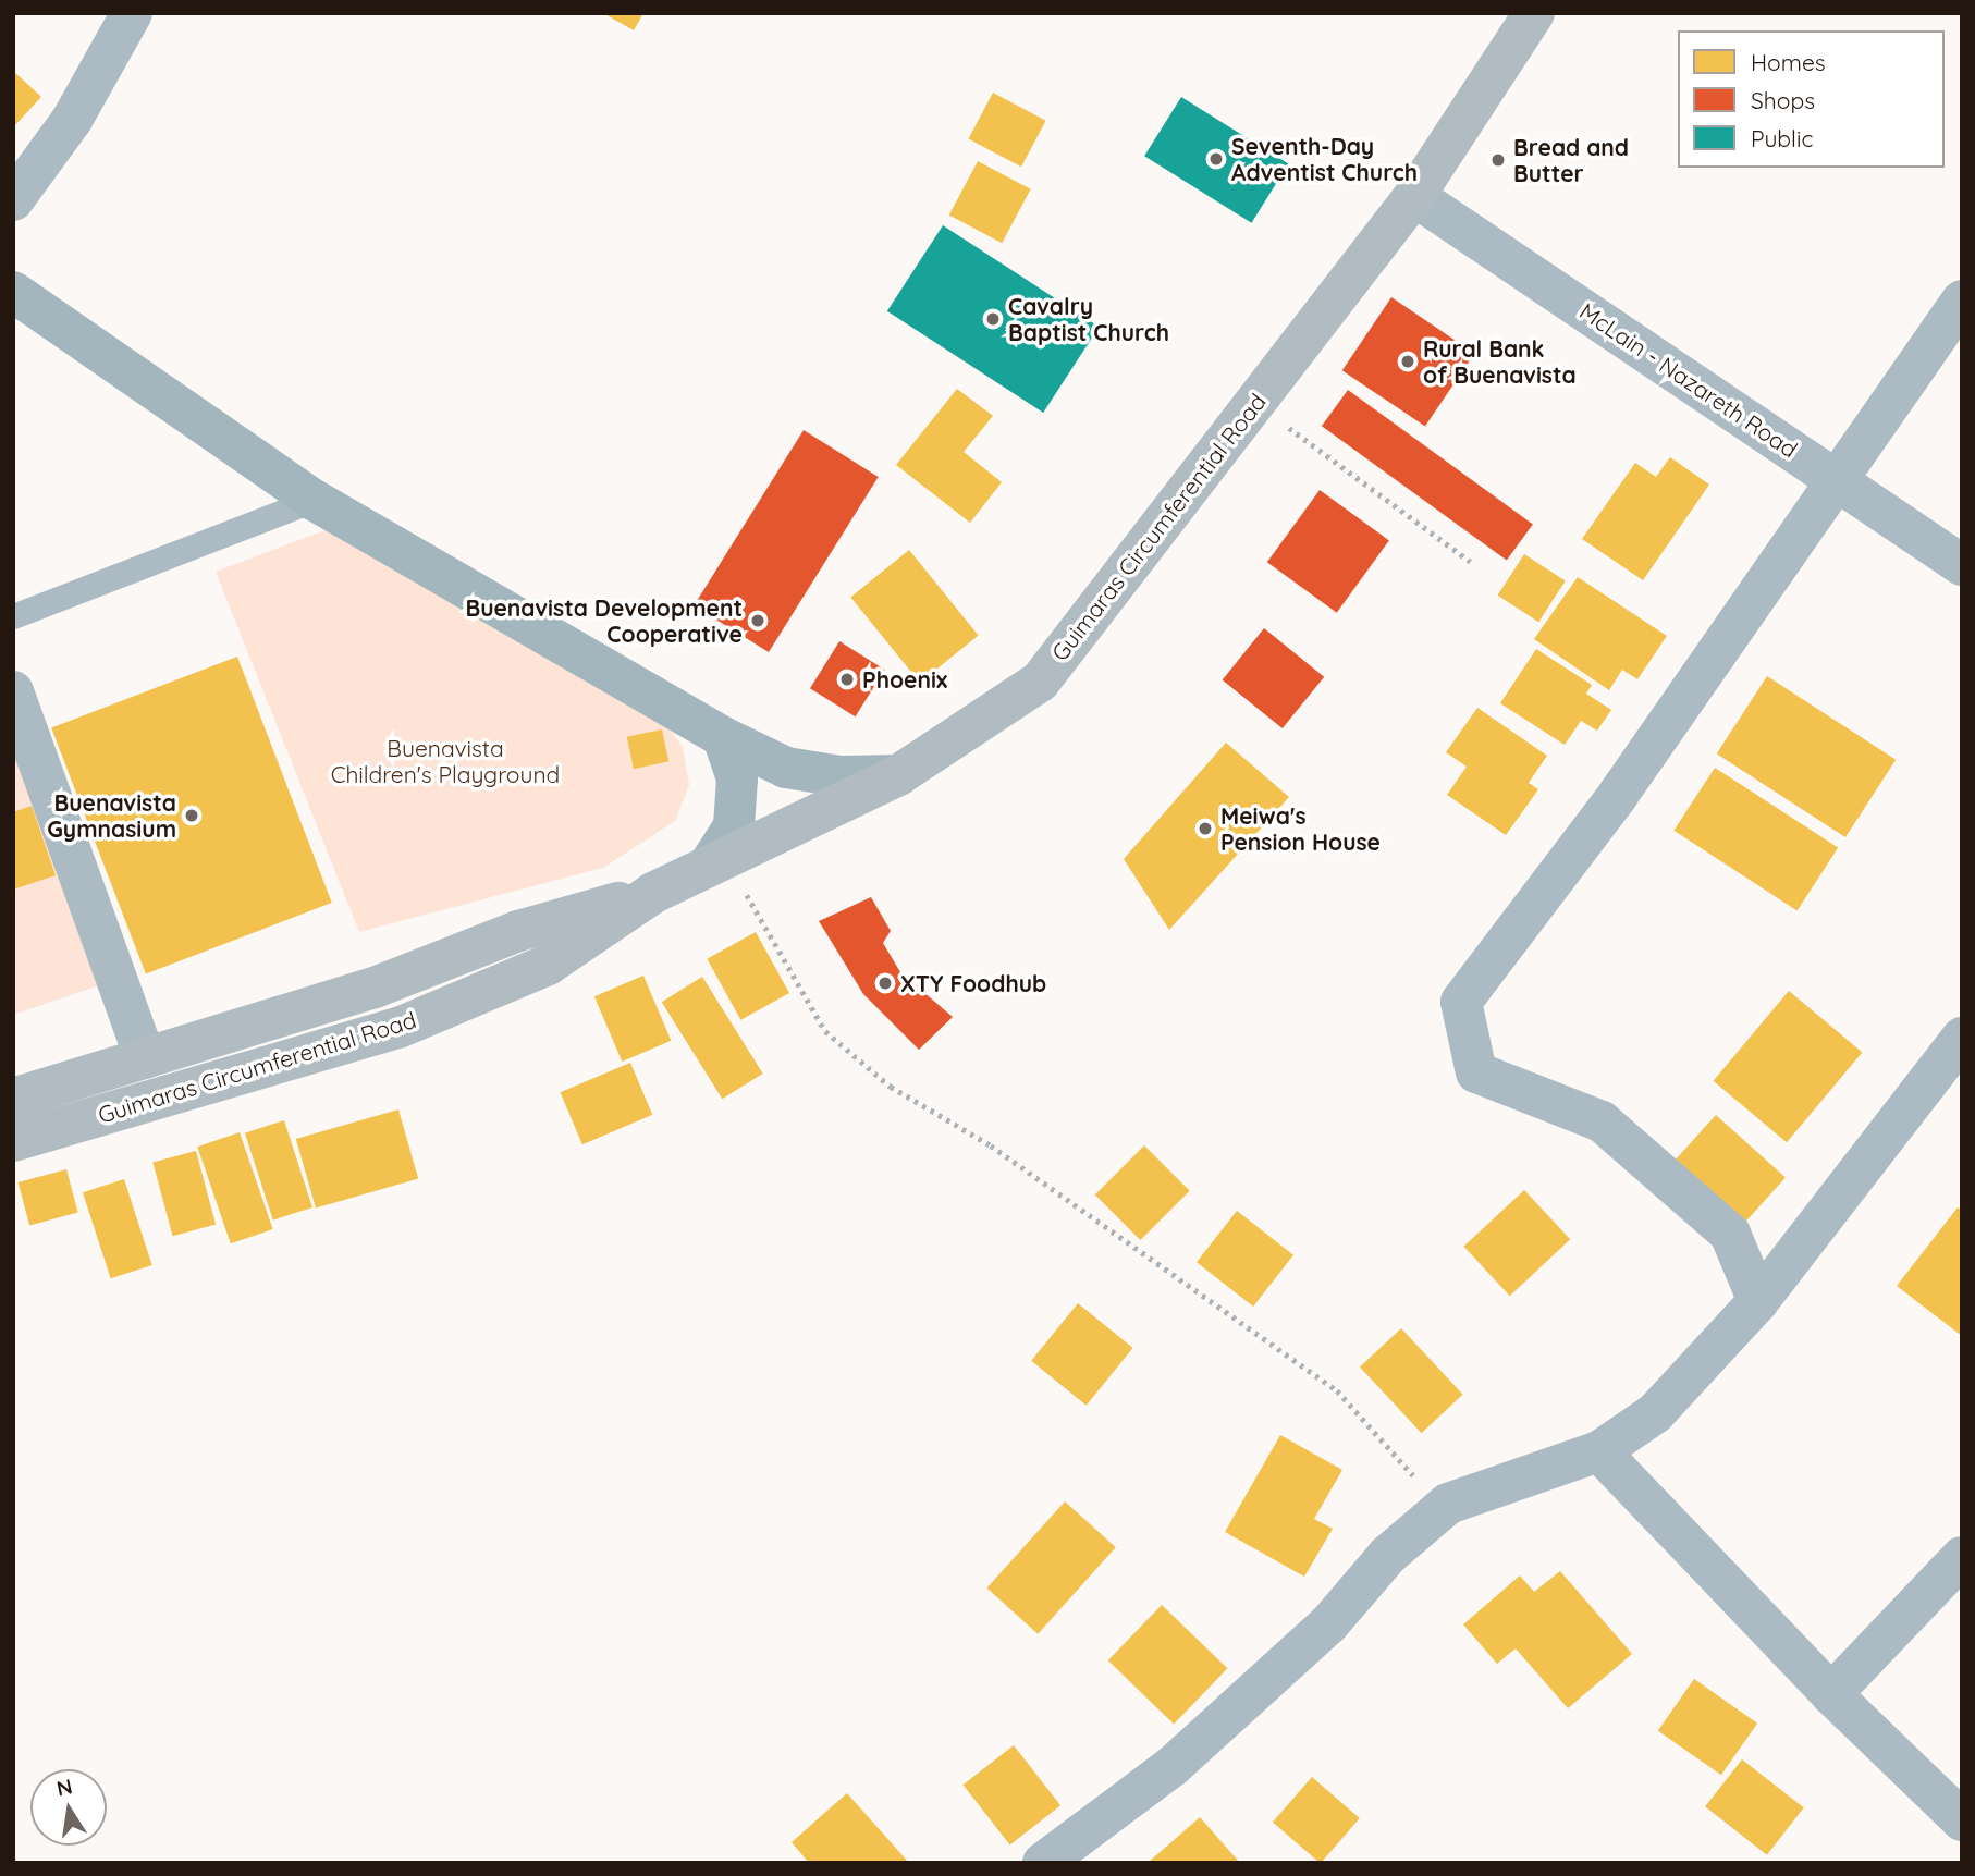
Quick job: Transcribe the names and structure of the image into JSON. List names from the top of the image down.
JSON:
{
  "streets": {
    "main road": ["Guimaras Circumferential Road"],
    "street": ["McLain - Nazareth Road"]
  },
  "crossings": [
    ["McLain - Nazareth Road", "Guimaras Circumferential Road"]
  ],
  "parks": ["Buenavista Children's Playground"],
  "places": [
    "Seventh-Day Adventist Church",
    "Bread and Butter",
    "Cavalry Baptist Church",
    "Rural Bank of Buenavista",
    "Buenavista Development Cooperative",
    "Phoenix",
    "Buenavista Gymnasium",
    "Meiwa's Pension House",
    "XTY Foodhub"
  ],
  "legend": ["Homes", "Shops", "Public"],
  "north": "top"
}
